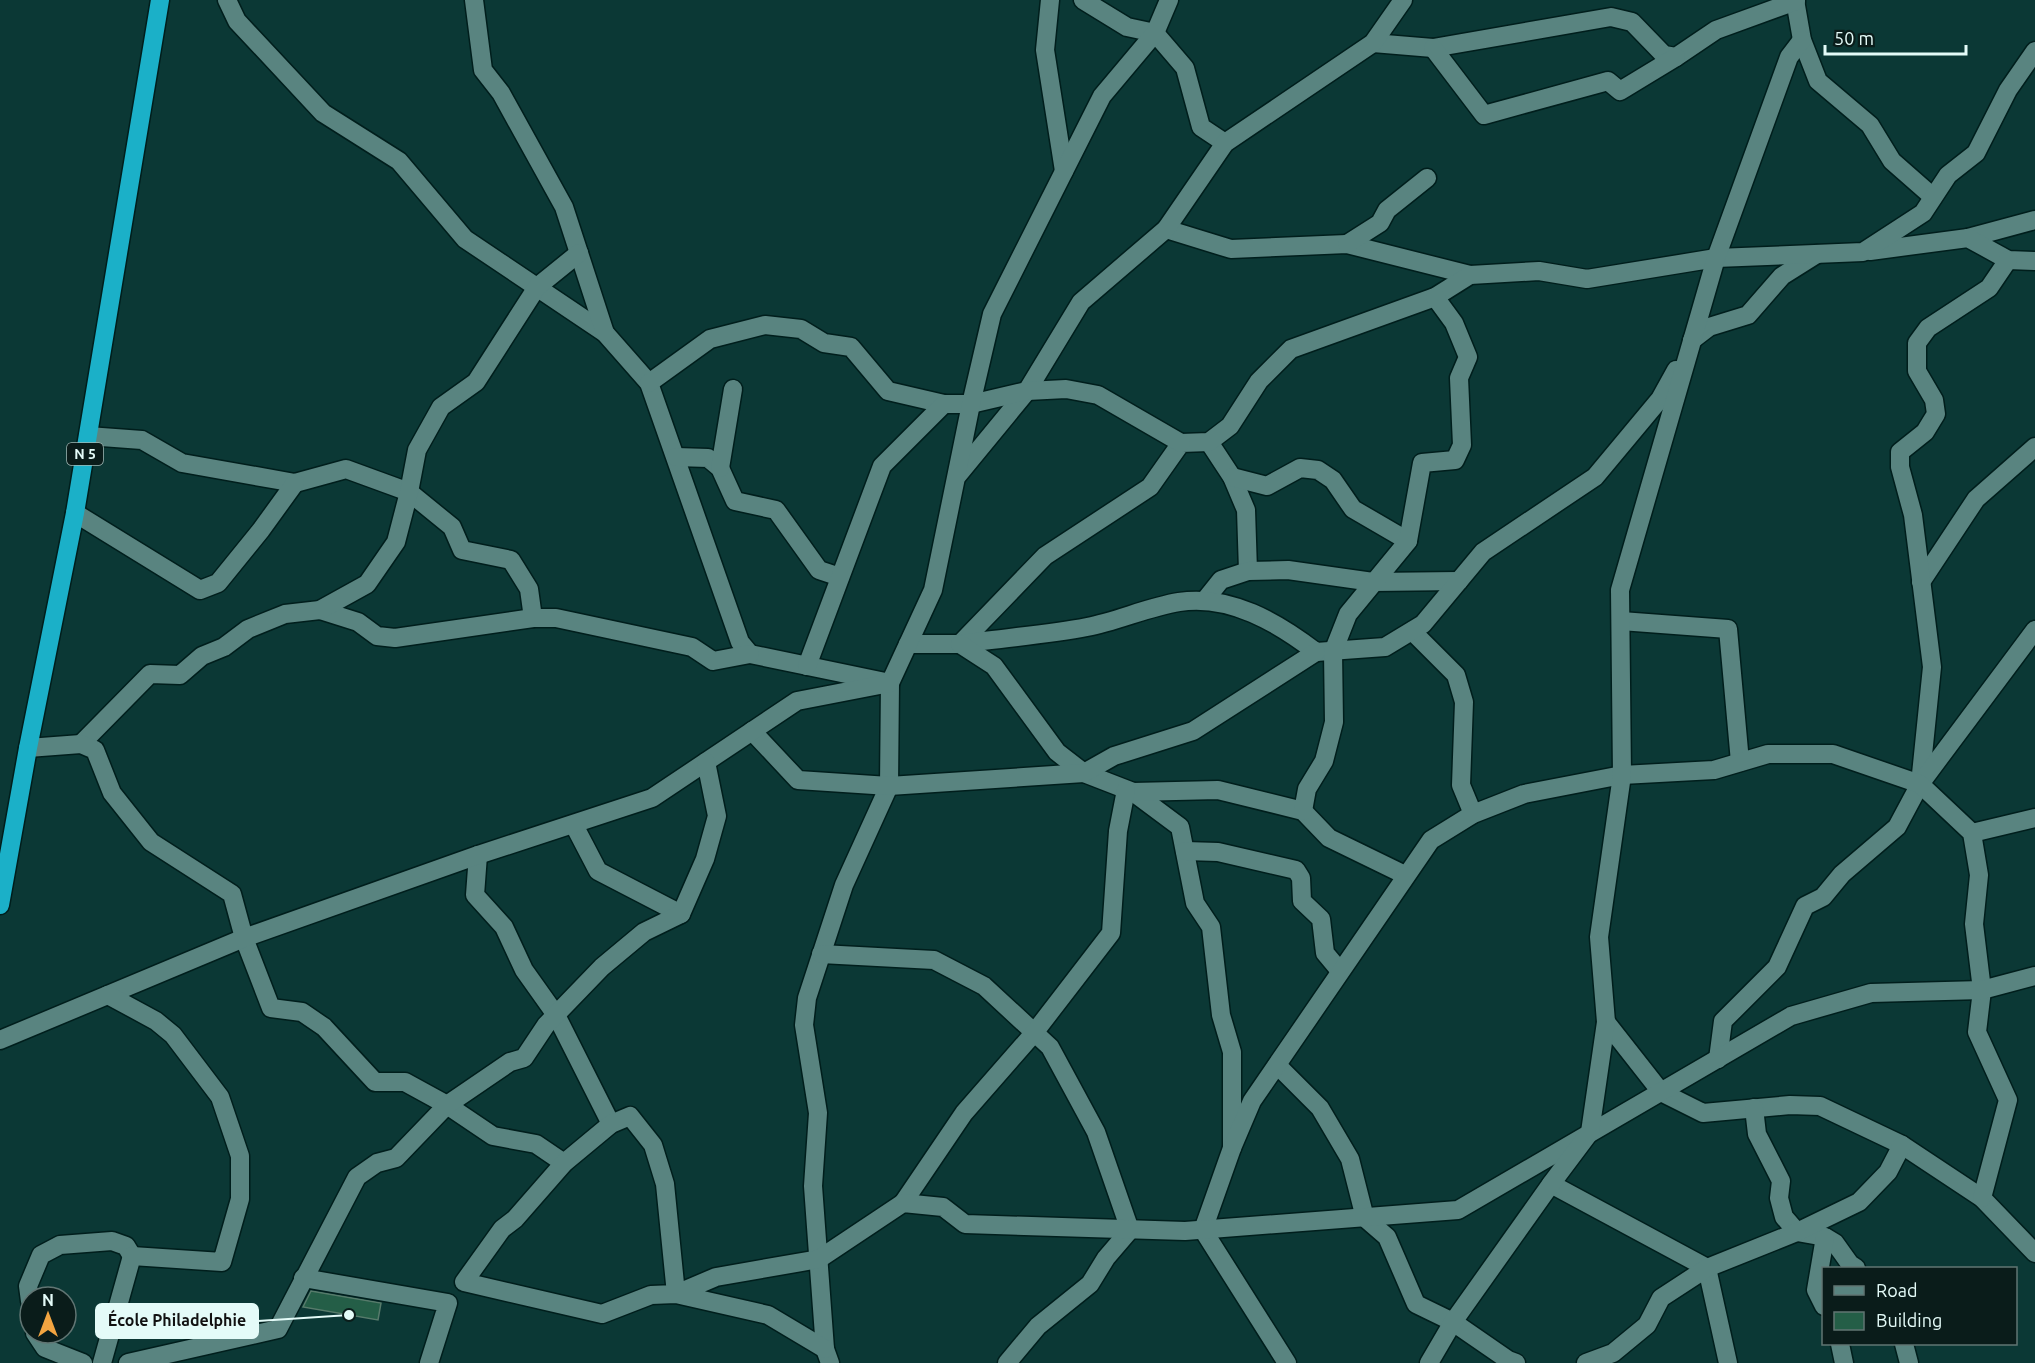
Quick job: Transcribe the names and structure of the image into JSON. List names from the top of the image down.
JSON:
{
  "streets": {
    "highway": ["N 5"]
  },
  "places": ["École Philadelphie"],
  "legend": ["Road", "Building"],
  "scale_bar": "50 m",
  "north": "top"
}
